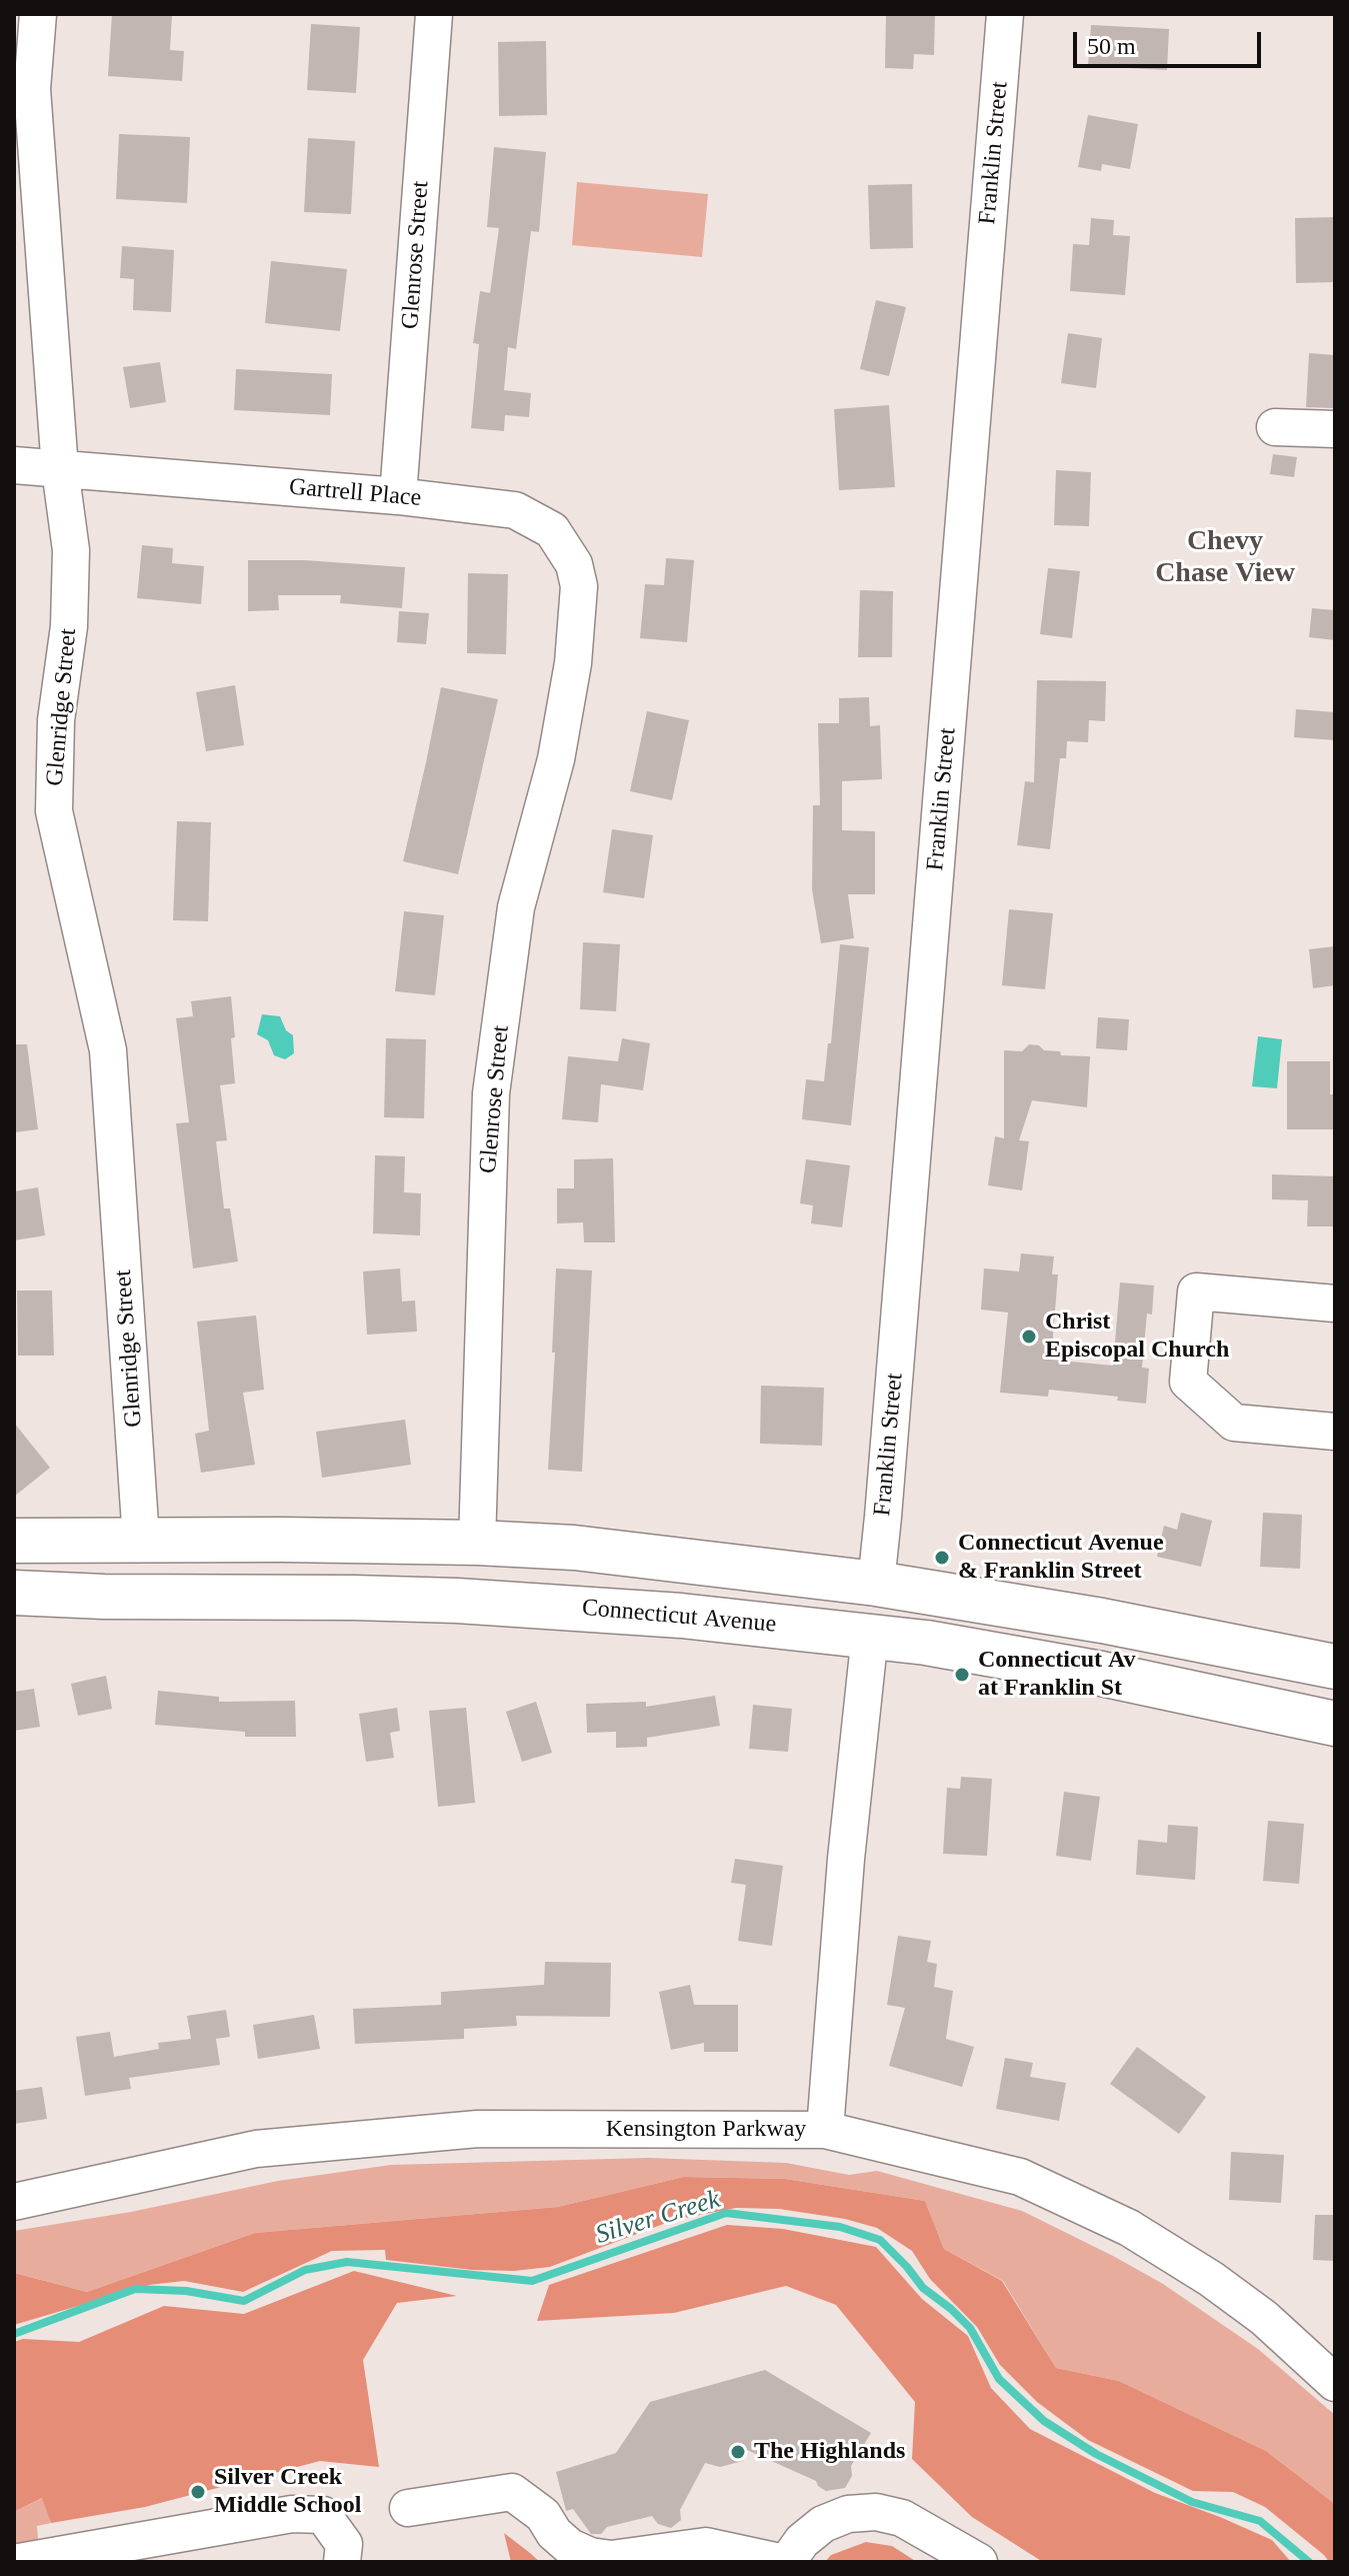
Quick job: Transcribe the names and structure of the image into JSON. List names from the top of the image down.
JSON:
{
  "streets": {
    "main road": ["Connecticut Avenue"],
    "street": [
      "Franklin Street",
      "Glenrose Street",
      "Gartrell Place",
      "Glenridge Street",
      "Kensington Parkway"
    ]
  },
  "crossings": [
    ["Glenrose Street", "Gartrell Place"],
    ["Gartrell Place", "Glenridge Street"]
  ],
  "districts": ["Chevy Chase View"],
  "water": ["Silver Creek"],
  "places": [
    "Christ Episcopal Church",
    "Connecticut Avenue & Franklin Street",
    "Connecticut Av at Franklin St",
    "The Highlands",
    "Silver Creek Middle School"
  ],
  "scale_bar": "50 m"
}
